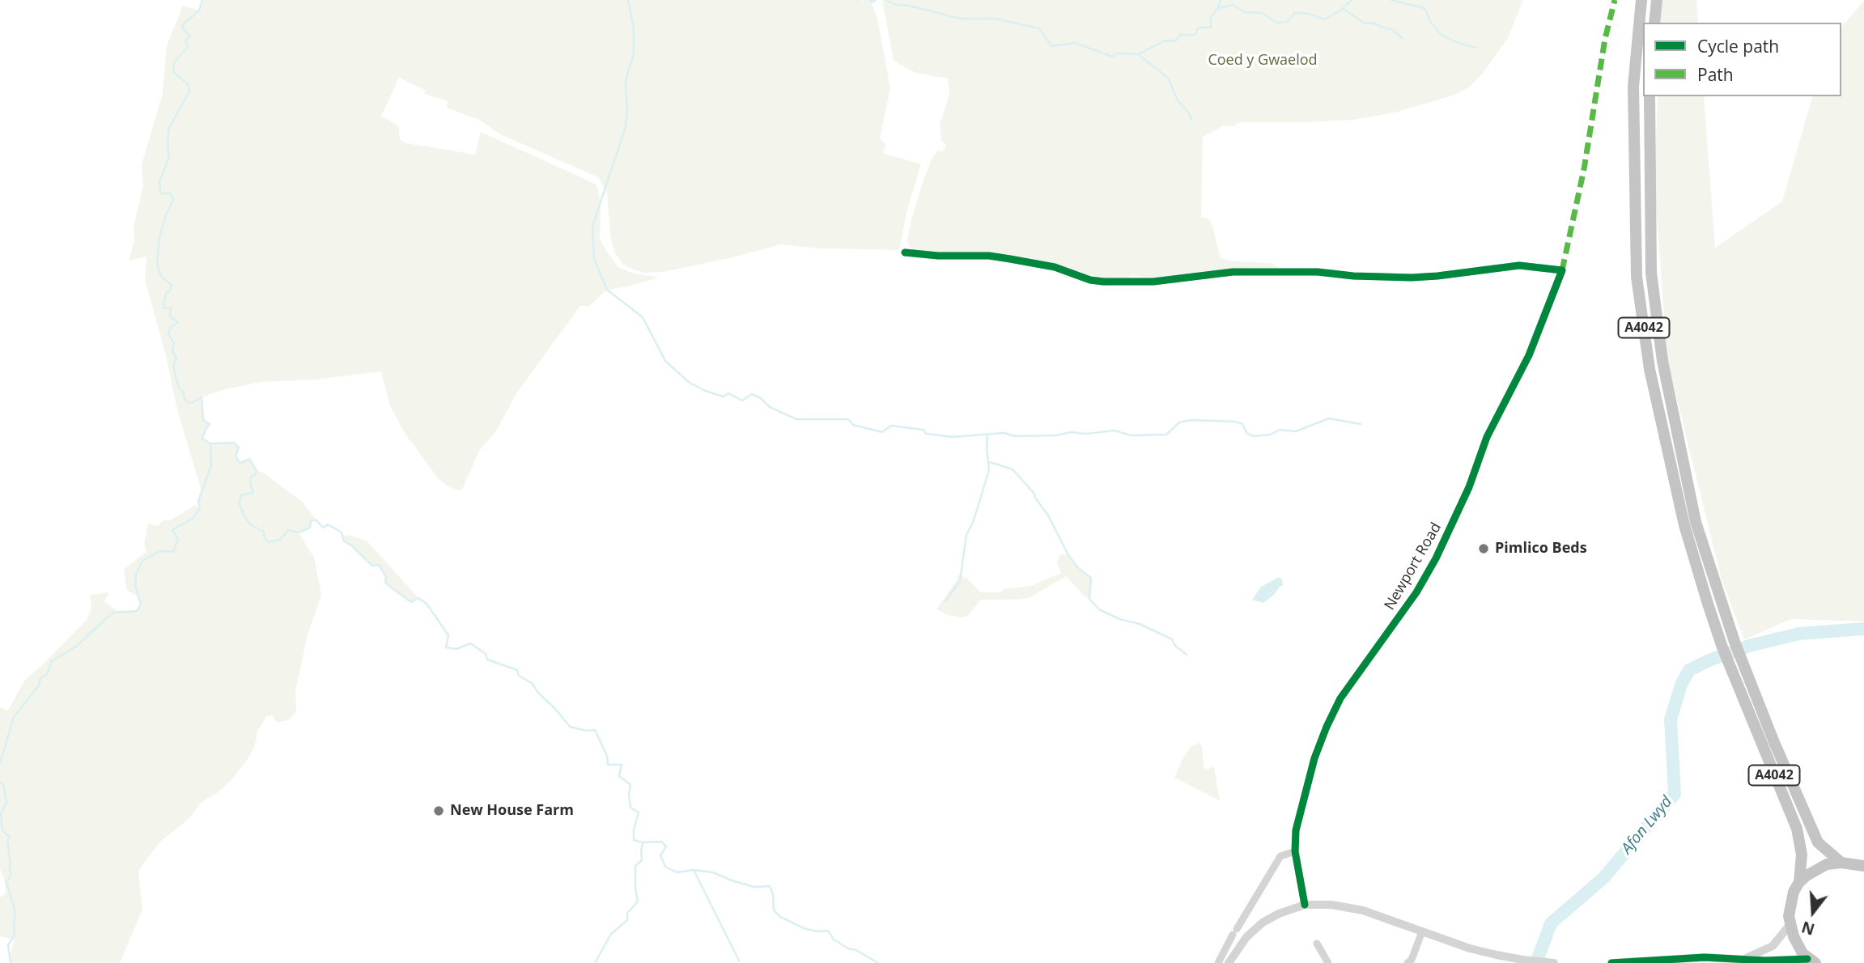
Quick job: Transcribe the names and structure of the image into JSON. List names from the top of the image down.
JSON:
{
  "streets": {
    "highway": ["A4042"],
    "street": ["Newport Road"]
  },
  "water": ["Afon Lwyd"],
  "parks": ["Coed y Gwaelod"],
  "places": ["Pimlico Beds", "New House Farm"],
  "legend": ["Cycle path", "Path"],
  "north": "bottom"
}
